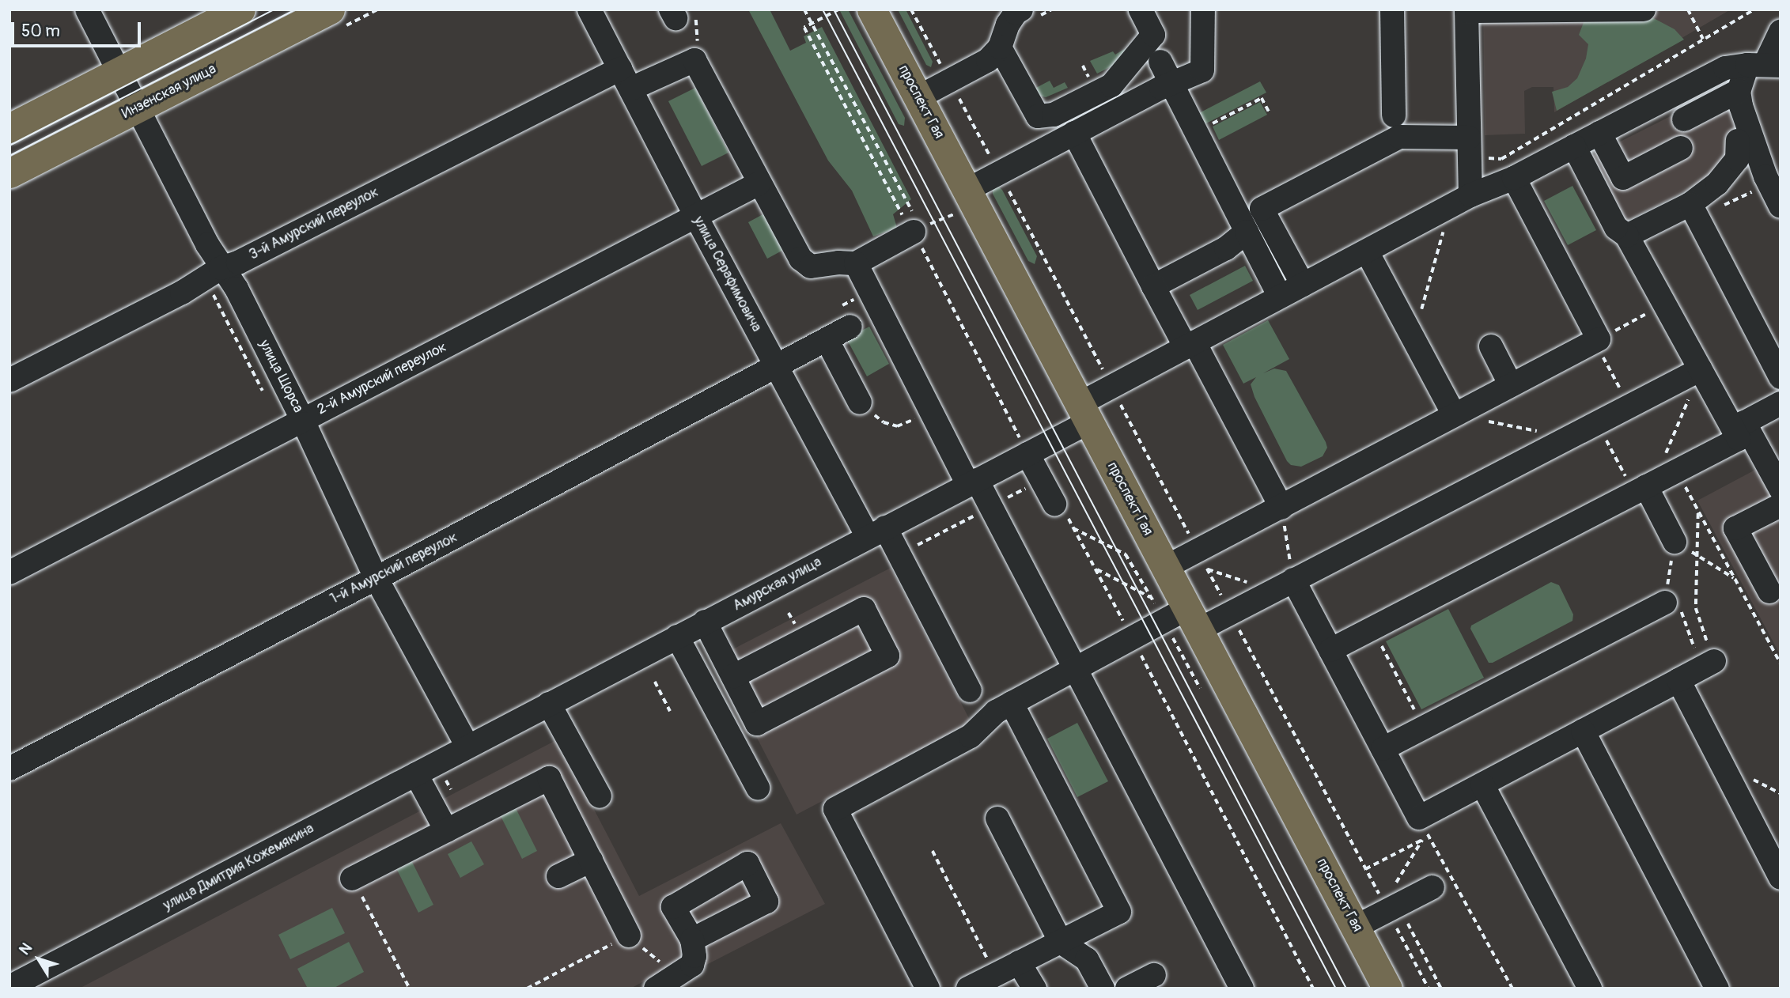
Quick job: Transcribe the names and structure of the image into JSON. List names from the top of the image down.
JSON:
{
  "streets": {
    "main road": ["Инзенская улица", "проспект Гая"],
    "street": [
      "3-й Амурский переулок",
      "улица Серафимовича",
      "улица Щорса",
      "2-й Амурский переулок",
      "1-й Амурский переулок",
      "Амурская улица",
      "улица Дмитрия Кожемякина"
    ]
  },
  "crossings": [
    ["Инзенская улица", "улица Щорса"],
    ["проспект Гая", "Амурская улица"],
    ["3-й Амурский переулок", "улица Серафимовича"],
    ["3-й Амурский переулок", "улица Щорса"],
    ["улица Серафимовича", "2-й Амурский переулок"],
    ["улица Серафимовича", "1-й Амурский переулок"],
    ["улица Серафимовича", "Амурская улица"],
    ["улица Щорса", "2-й Амурский переулок"],
    ["улица Щорса", "1-й Амурский переулок"],
    ["улица Щорса", "Амурская улица"],
    ["улица Щорса", "улица Дмитрия Кожемякина"],
    ["Амурская улица", "улица Дмитрия Кожемякина"]
  ],
  "scale_bar": "50 m",
  "north": "top left"
}
